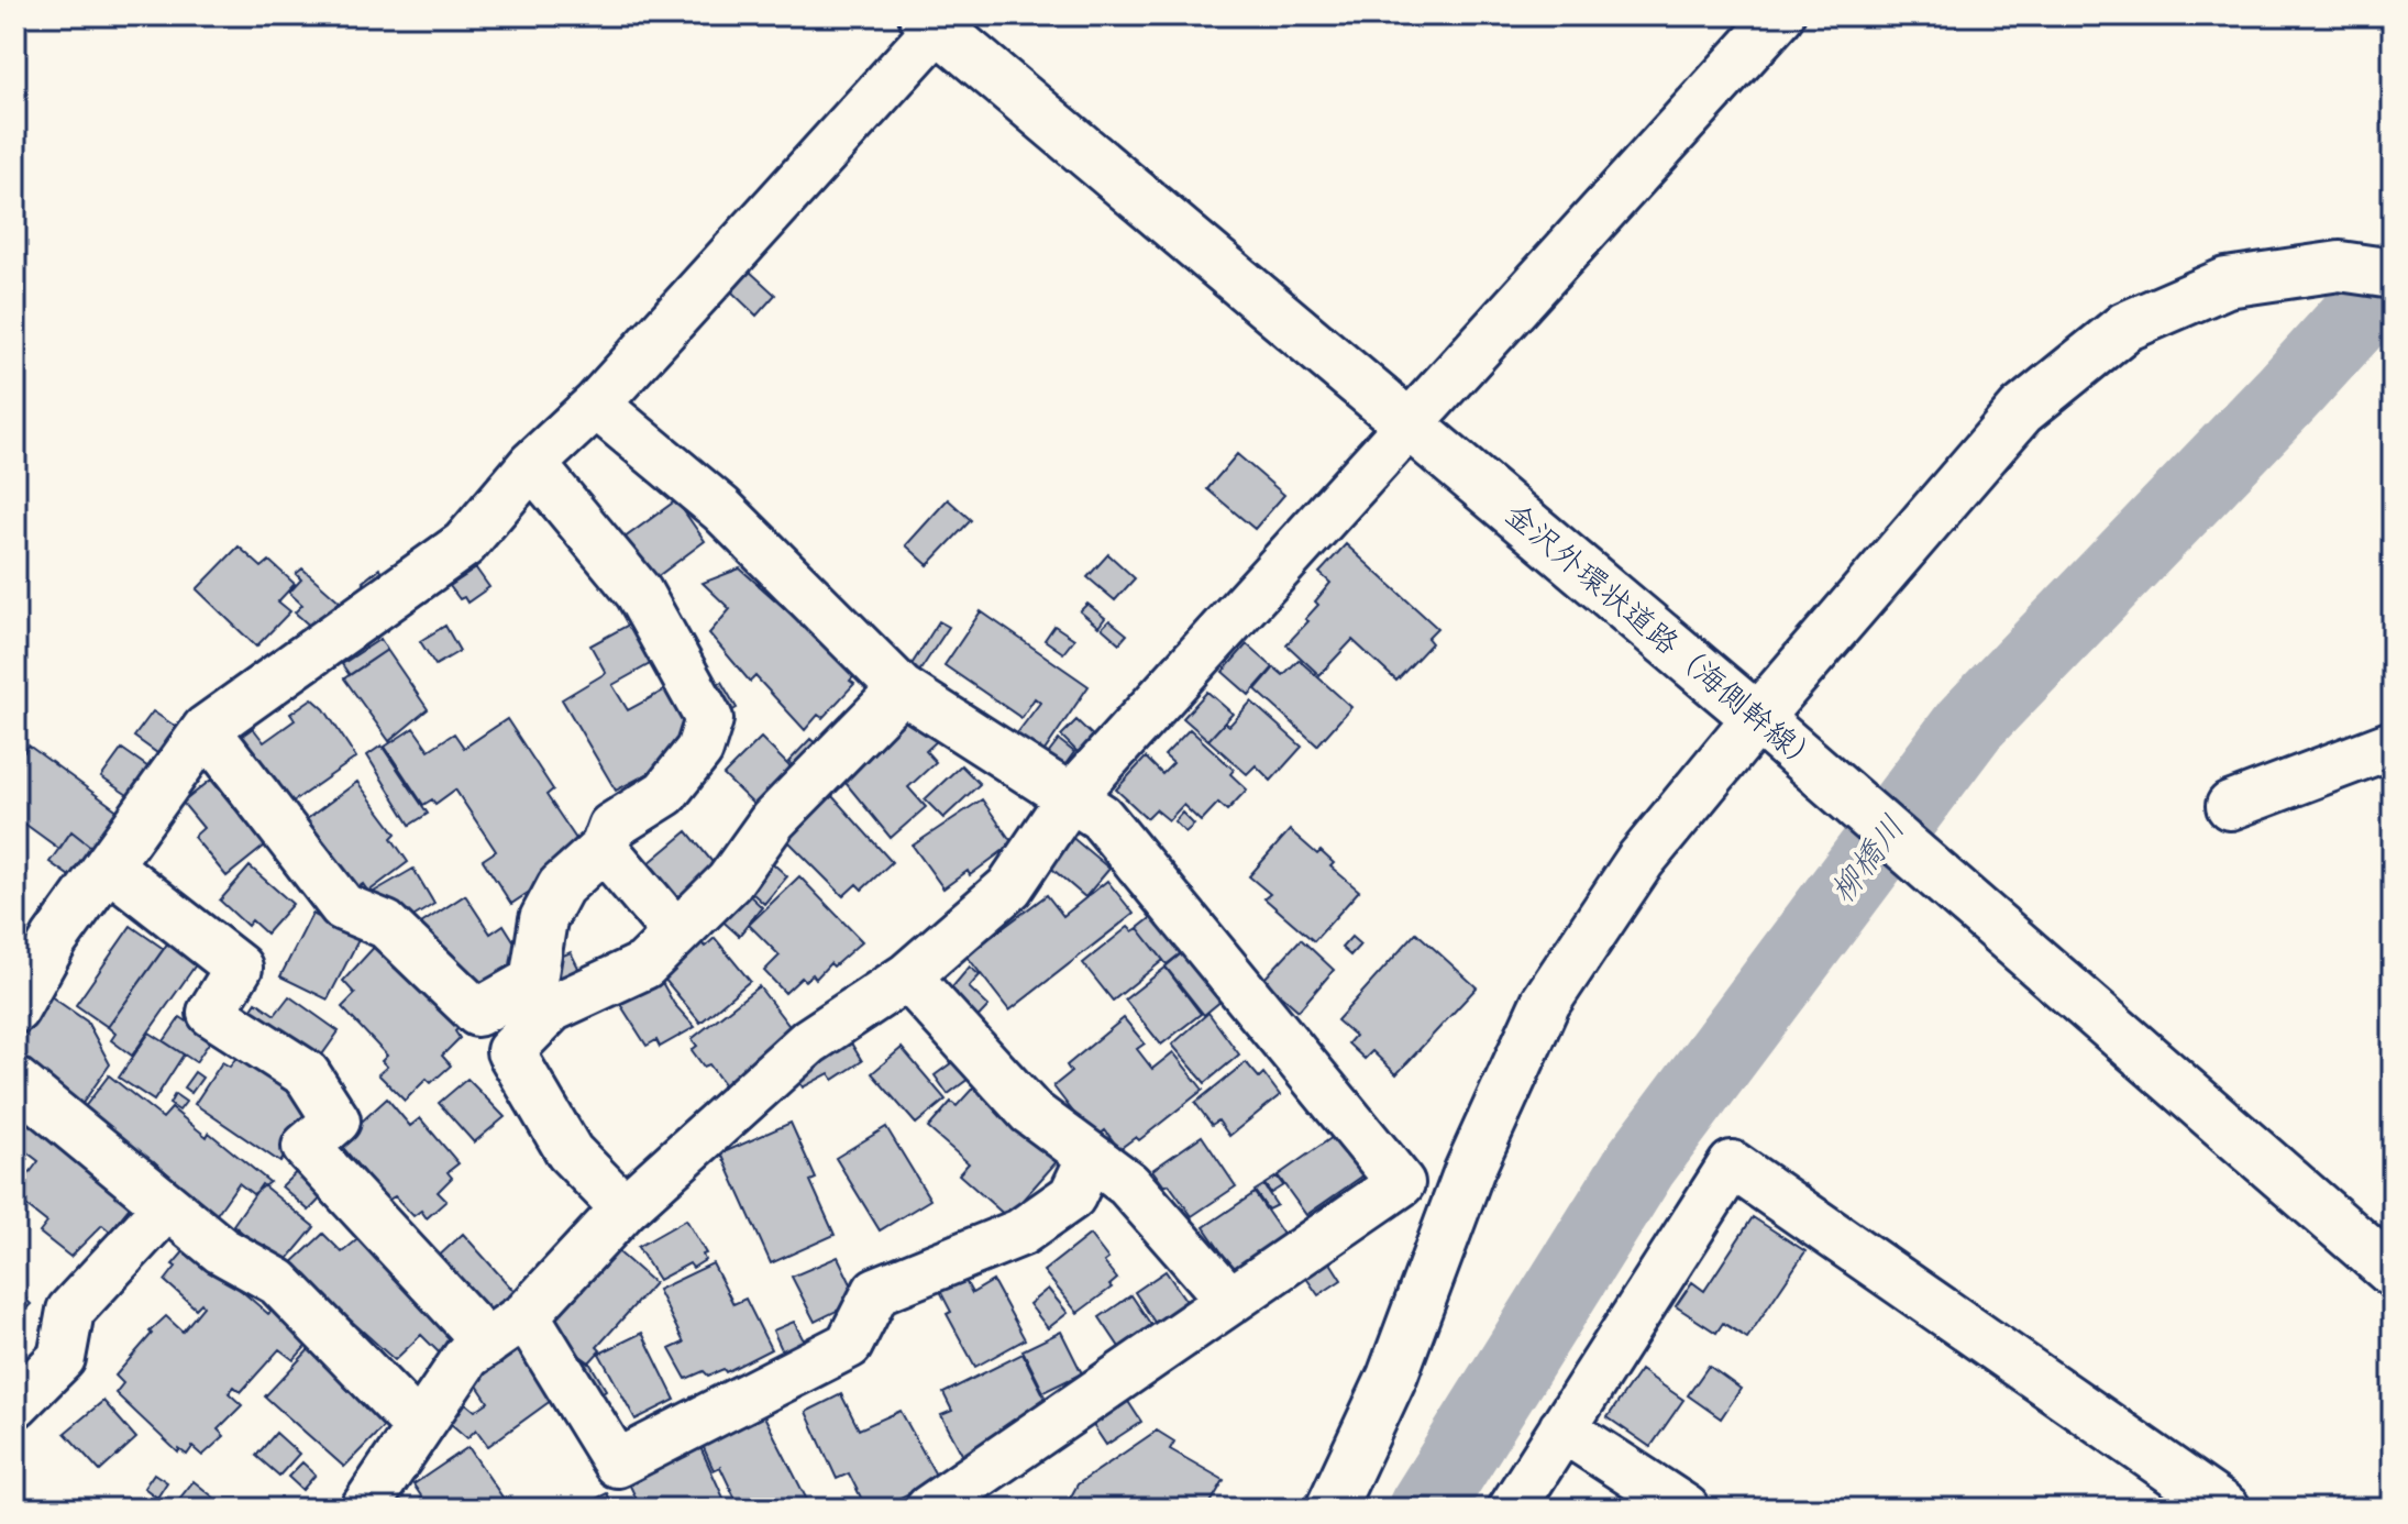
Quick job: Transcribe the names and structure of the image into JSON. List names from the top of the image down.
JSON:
{
  "streets": {
    "street": ["金沢外環状道路（海側幹線）"]
  },
  "water": ["柳橋川"]
}
